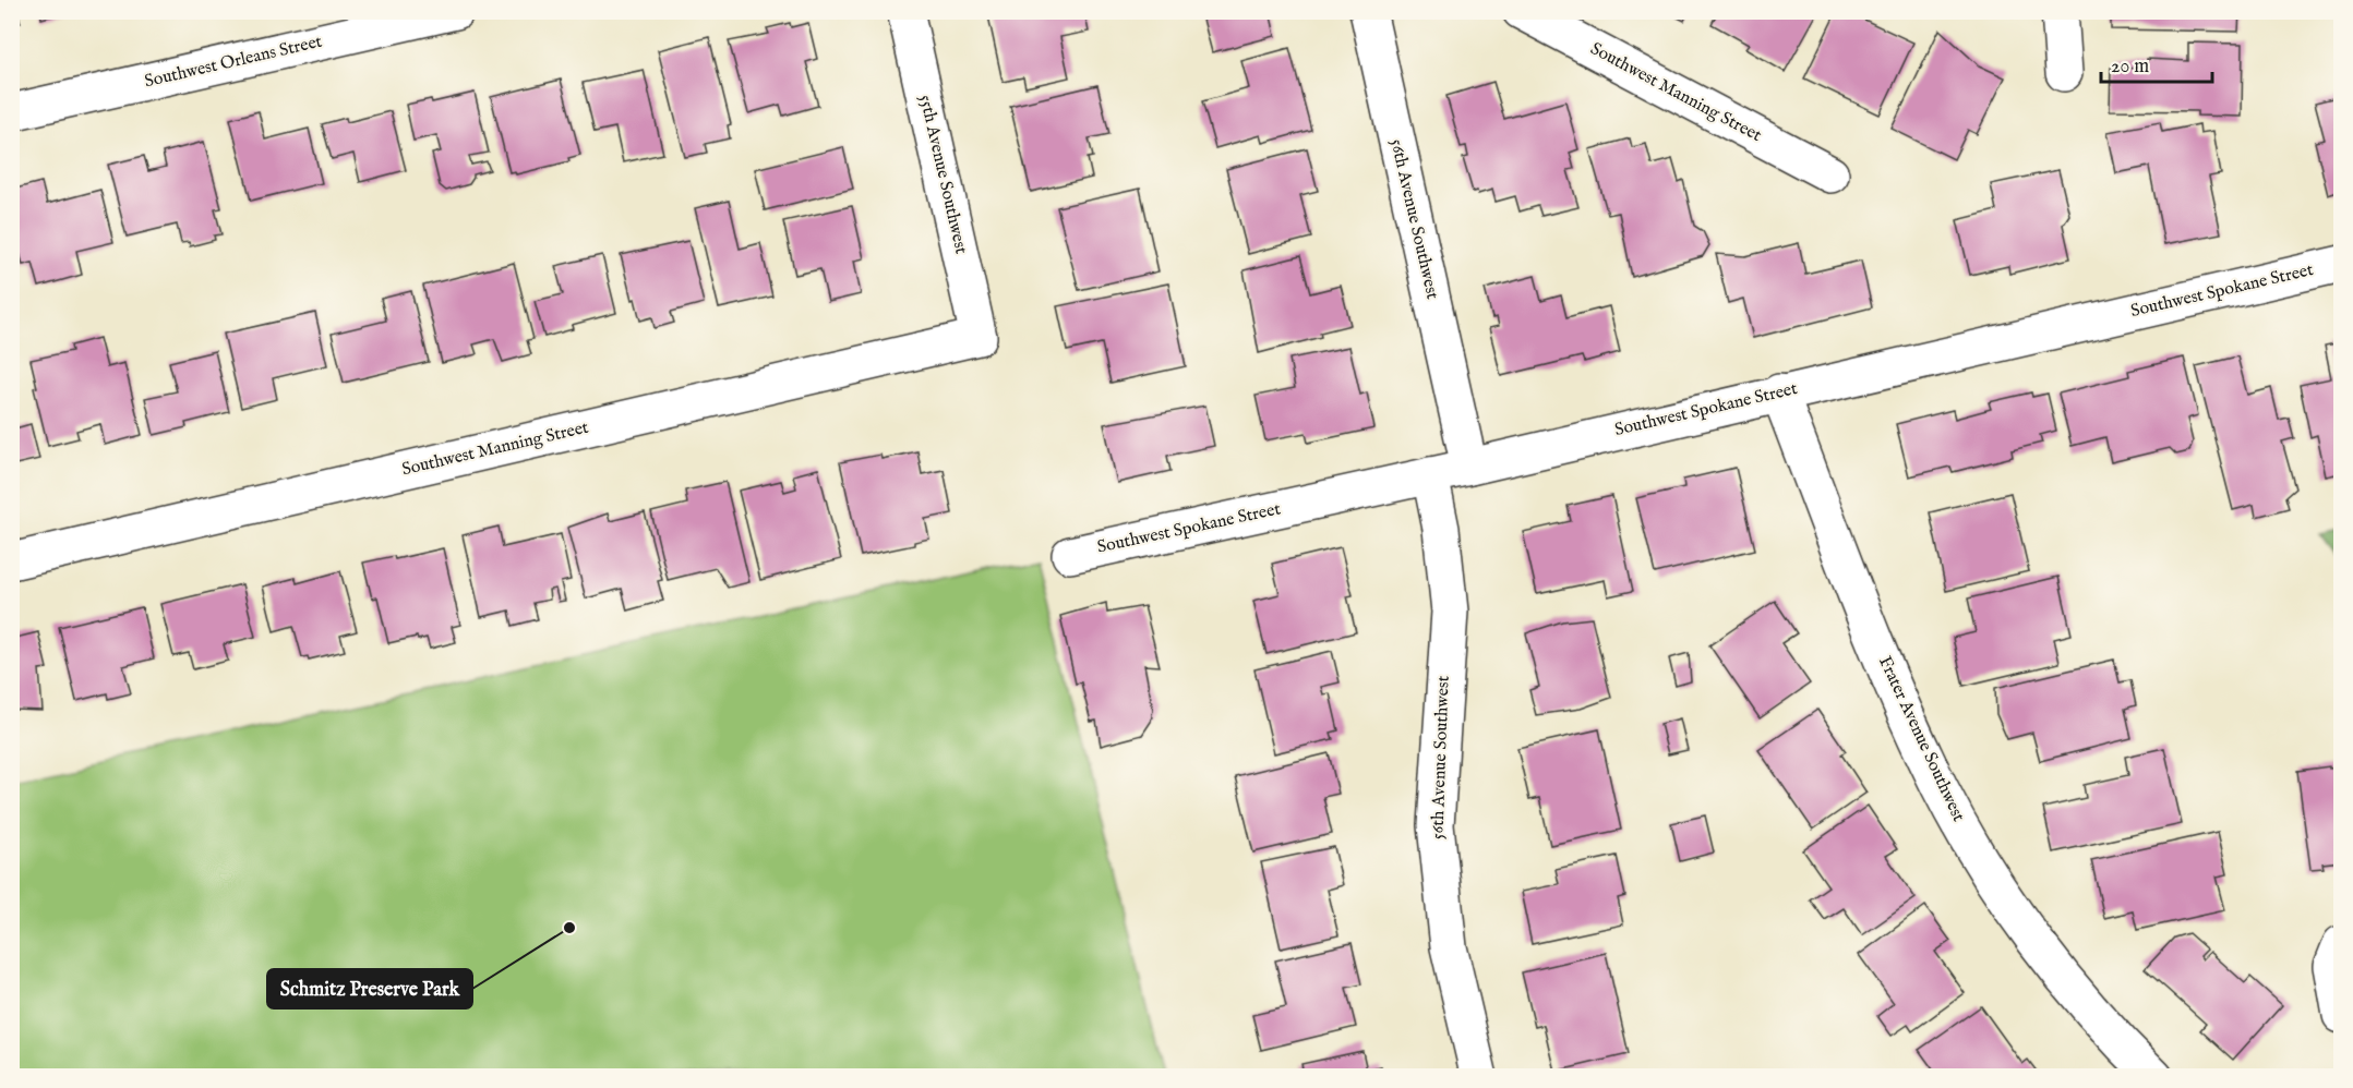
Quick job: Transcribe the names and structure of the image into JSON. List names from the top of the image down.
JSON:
{
  "streets": {
    "street": [
      "Southwest Orleans Street",
      "Southwest Manning Street",
      "55th Avenue Southwest",
      "56th Avenue Southwest",
      "Southwest Spokane Street",
      "Frater Avenue Southwest"
    ]
  },
  "crossings": [
    ["Southwest Manning Street", "55th Avenue Southwest"],
    ["56th Avenue Southwest", "Southwest Spokane Street"],
    ["Southwest Spokane Street", "Frater Avenue Southwest"]
  ],
  "places": ["Schmitz Preserve Park"],
  "scale_bar": "20 m"
}
